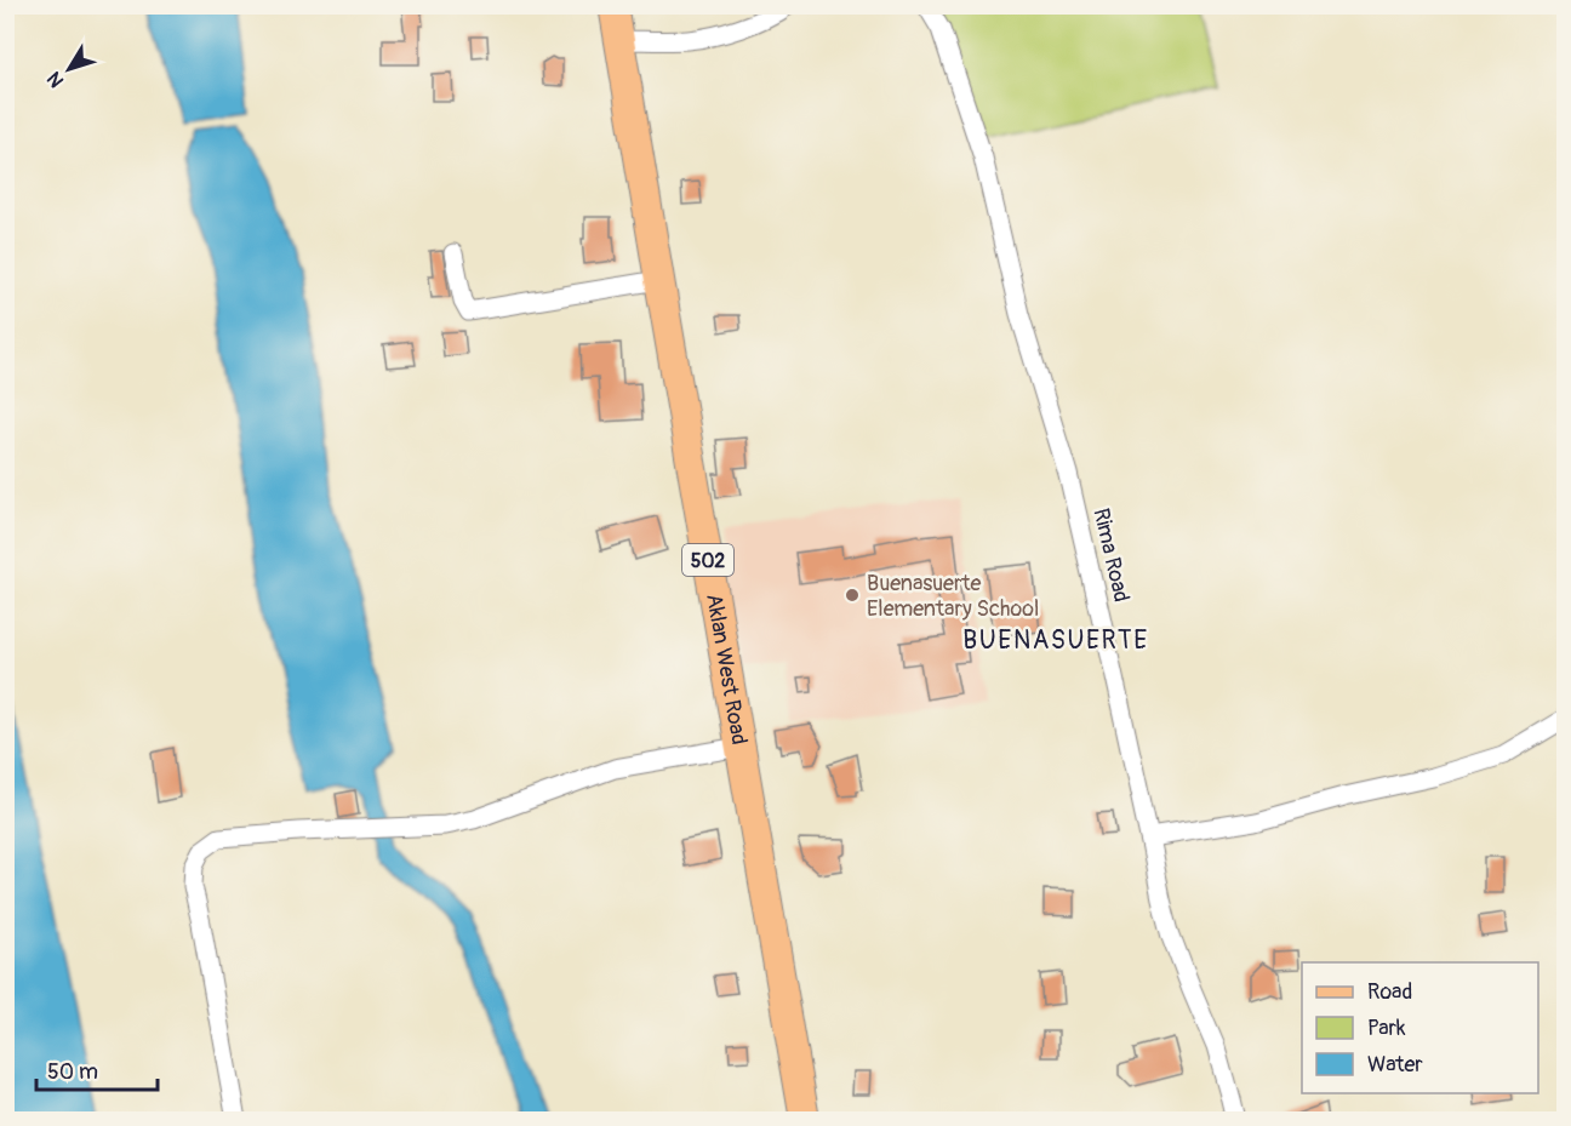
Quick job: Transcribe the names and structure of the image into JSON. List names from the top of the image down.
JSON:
{
  "streets": {
    "main road": ["502", "Aklan West Road"],
    "street": ["Rima Road"]
  },
  "districts": ["BUENASUERTE"],
  "places": ["Buenasuerte Elementary School"],
  "legend": ["Road", "Park", "Water"],
  "scale_bar": "50 m",
  "north": "bottom left"
}
